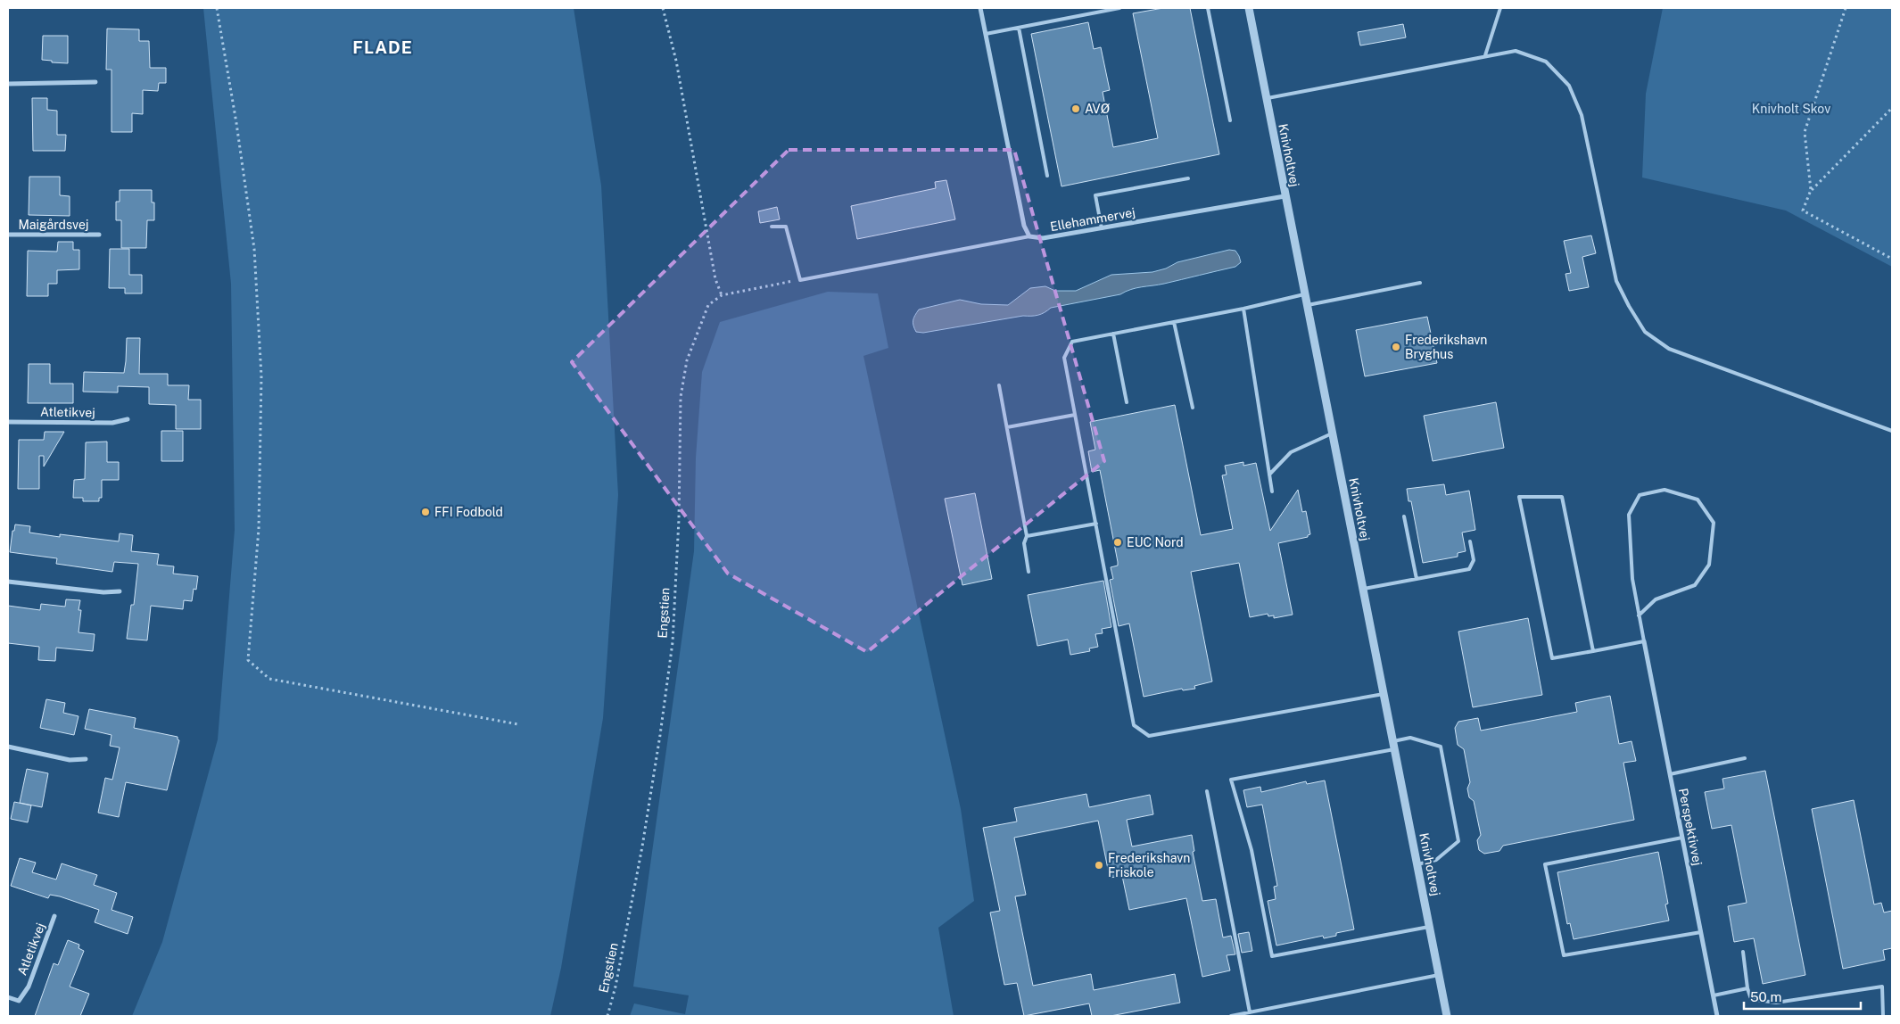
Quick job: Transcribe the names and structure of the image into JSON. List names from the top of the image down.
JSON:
{
  "streets": {
    "street": [
      "Knivholtvej",
      "Ellehammervej",
      "Maigårdsvej",
      "Atletikvej",
      "Perspektivvej"
    ],
    "path": ["Engstien"]
  },
  "crossings": [
    ["Knivholtvej", "Ellehammervej"]
  ],
  "districts": ["FLADE"],
  "parks": ["Knivholt Skov"],
  "places": [
    "AVØ",
    "Frederikshavn Bryghus",
    "FFI Fodbold",
    "EUC Nord",
    "Frederikshavn Friskole"
  ],
  "scale_bar": "50 m"
}
